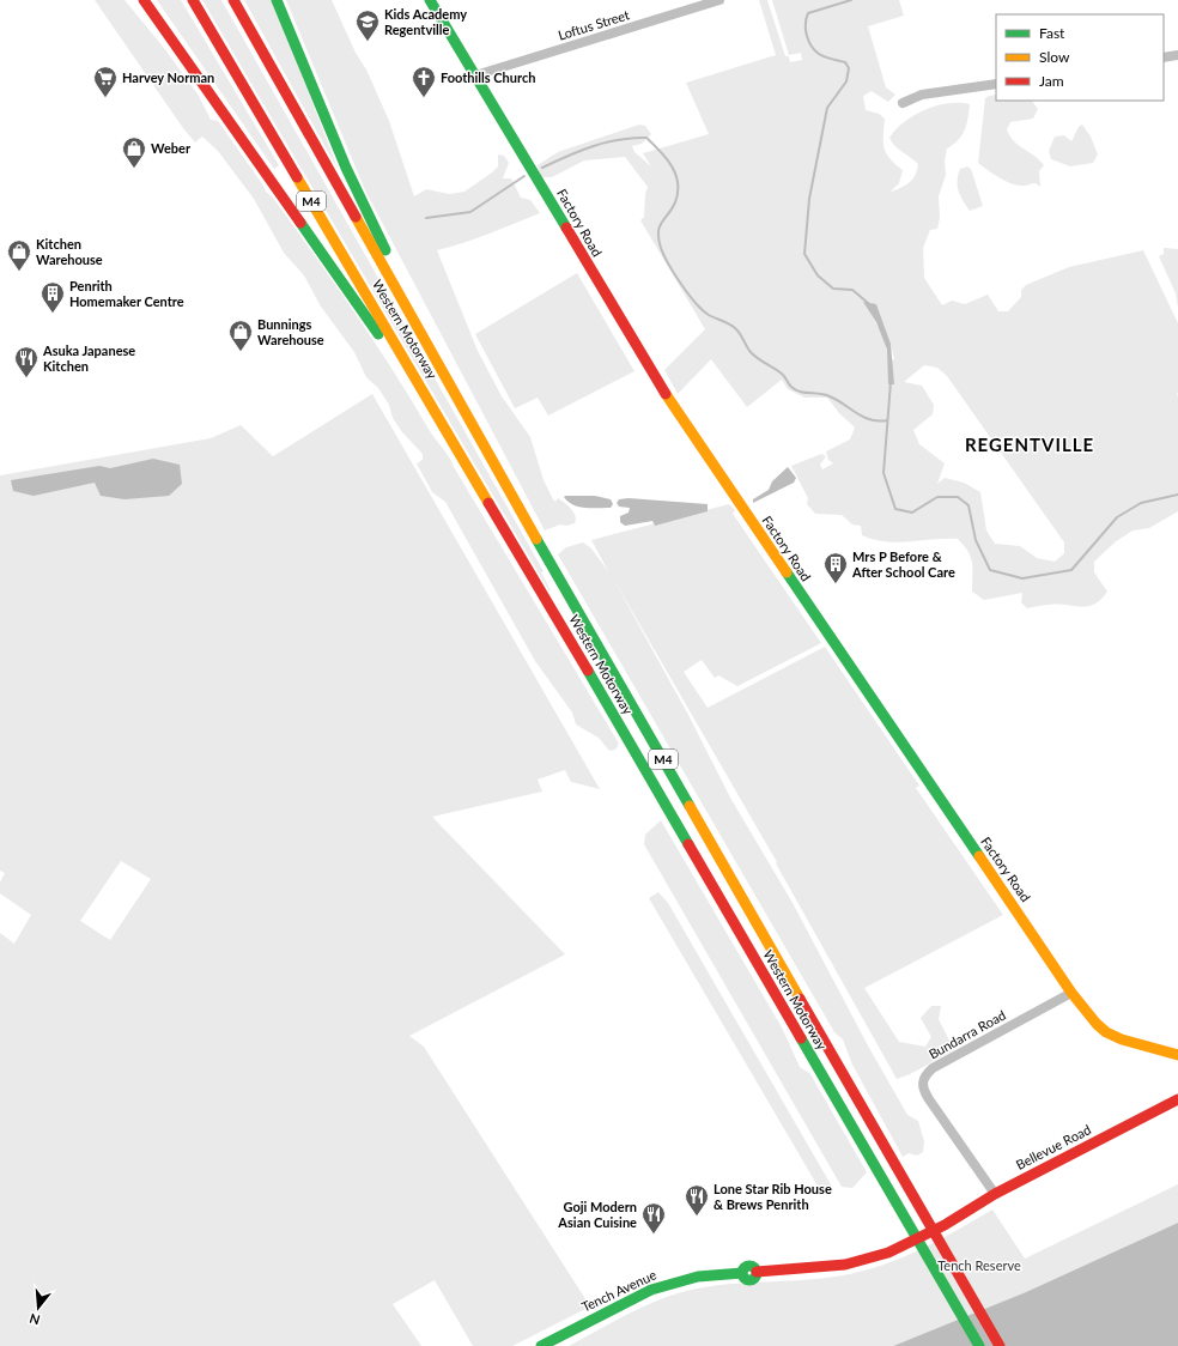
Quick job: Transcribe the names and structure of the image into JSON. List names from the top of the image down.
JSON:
{
  "streets": {
    "main road": [
      "M4",
      "Factory Road",
      "Western Motorway",
      "Bellevue Road",
      "Tench Avenue"
    ],
    "street": ["Loftus Street", "Bundarra Road"]
  },
  "crossings": [
    ["Loftus Street", "Factory Road"],
    ["M4", "Western Motorway"],
    ["Factory Road", "Bundarra Road"],
    ["Bundarra Road", "Bellevue Road"],
    ["Bellevue Road", "Tench Avenue"]
  ],
  "districts": ["REGENTVILLE"],
  "parks": ["Tench Reserve"],
  "places": {
    "school or university": ["Kids Academy Regentville"],
    "supermarket": ["Harvey Norman"],
    "church": ["Foothills Church"],
    "shop": ["Weber", "Kitchen Warehouse", "Bunnings Warehouse"],
    "building": ["Penrith Homemaker Centre", "Mrs P Before & After School Care"],
    "restaurant": ["Asuka Japanese Kitchen", "Lone Star Rib House & Brews Penrith", "Goji Modern Asian Cuisine"]
  },
  "legend": ["Fast", "Slow", "Jam"],
  "north": "bottom"
}
